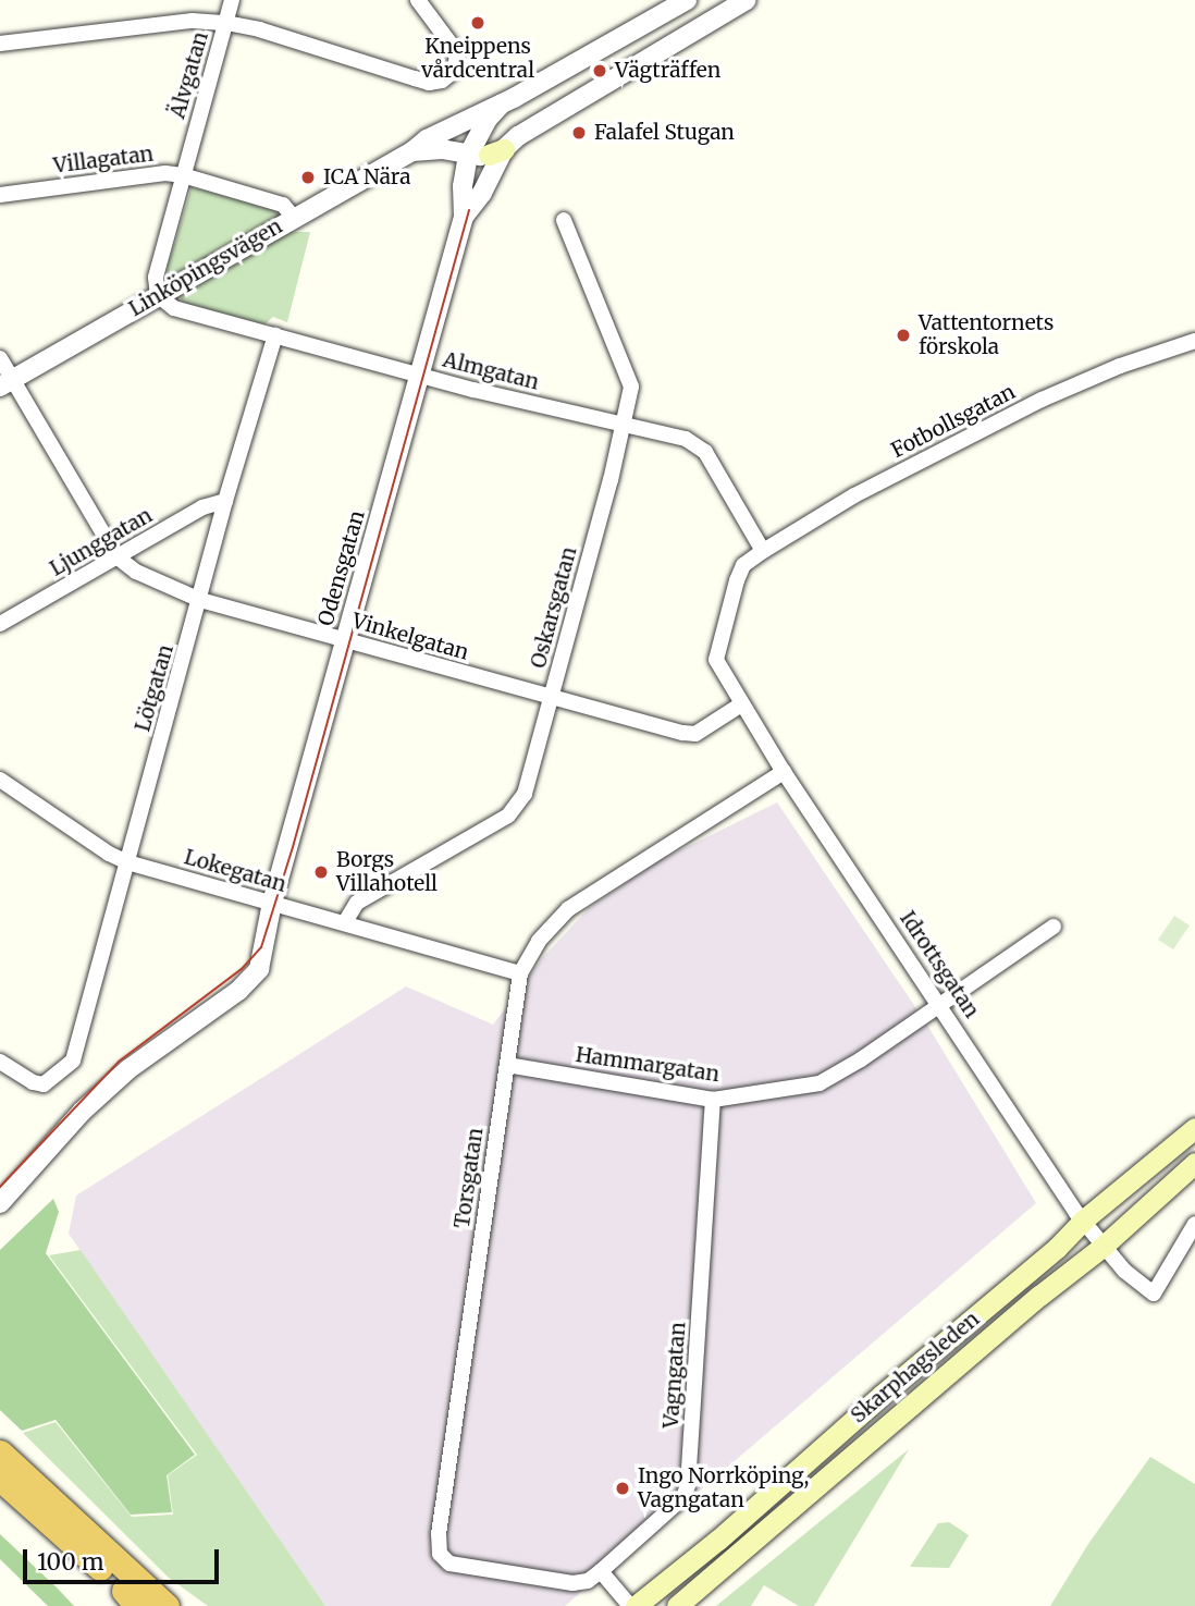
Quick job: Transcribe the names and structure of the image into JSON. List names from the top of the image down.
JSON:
{
  "streets": {
    "main road": ["Skarphagsleden"],
    "street": [
      "Älvgatan",
      "Villagatan",
      "Linköpingsvägen",
      "Almgatan",
      "Fotbollsgatan",
      "Ljunggatan",
      "Odensgatan",
      "Oskarsgatan",
      "Vinkelgatan",
      "Lötgatan",
      "Lokegatan",
      "Idrottsgatan",
      "Hammargatan",
      "Torsgatan",
      "Vagngatan"
    ]
  },
  "crossings": [
    ["Älvgatan", "Villagatan"],
    ["Älvgatan", "Linköpingsvägen"],
    ["Älvgatan", "Almgatan"],
    ["Villagatan", "Linköpingsvägen"],
    ["Linköpingsvägen", "Almgatan"],
    ["Linköpingsvägen", "Odensgatan"],
    ["Linköpingsvägen", "Vinkelgatan"],
    ["Almgatan", "Fotbollsgatan"],
    ["Almgatan", "Odensgatan"],
    ["Almgatan", "Oskarsgatan"],
    ["Almgatan", "Lötgatan"],
    ["Fotbollsgatan", "Idrottsgatan"],
    ["Ljunggatan", "Vinkelgatan"],
    ["Ljunggatan", "Lötgatan"],
    ["Odensgatan", "Vinkelgatan"],
    ["Odensgatan", "Lokegatan"],
    ["Oskarsgatan", "Vinkelgatan"],
    ["Oskarsgatan", "Lokegatan"],
    ["Vinkelgatan", "Lötgatan"],
    ["Vinkelgatan", "Idrottsgatan"],
    ["Lötgatan", "Lokegatan"],
    ["Lokegatan", "Torsgatan"],
    ["Idrottsgatan", "Hammargatan"],
    ["Idrottsgatan", "Torsgatan"],
    ["Idrottsgatan", "Skarphagsleden"],
    ["Hammargatan", "Torsgatan"],
    ["Hammargatan", "Vagngatan"],
    ["Torsgatan", "Vagngatan"]
  ],
  "places": [
    "Kneippens vårdcentral",
    "Vägträffen",
    "Falafel Stugan",
    "ICA Nära",
    "Vattentornets förskola",
    "Borgs Villahotell",
    "Ingo Norrköping, Vagngatan"
  ],
  "scale_bar": "100 m"
}
